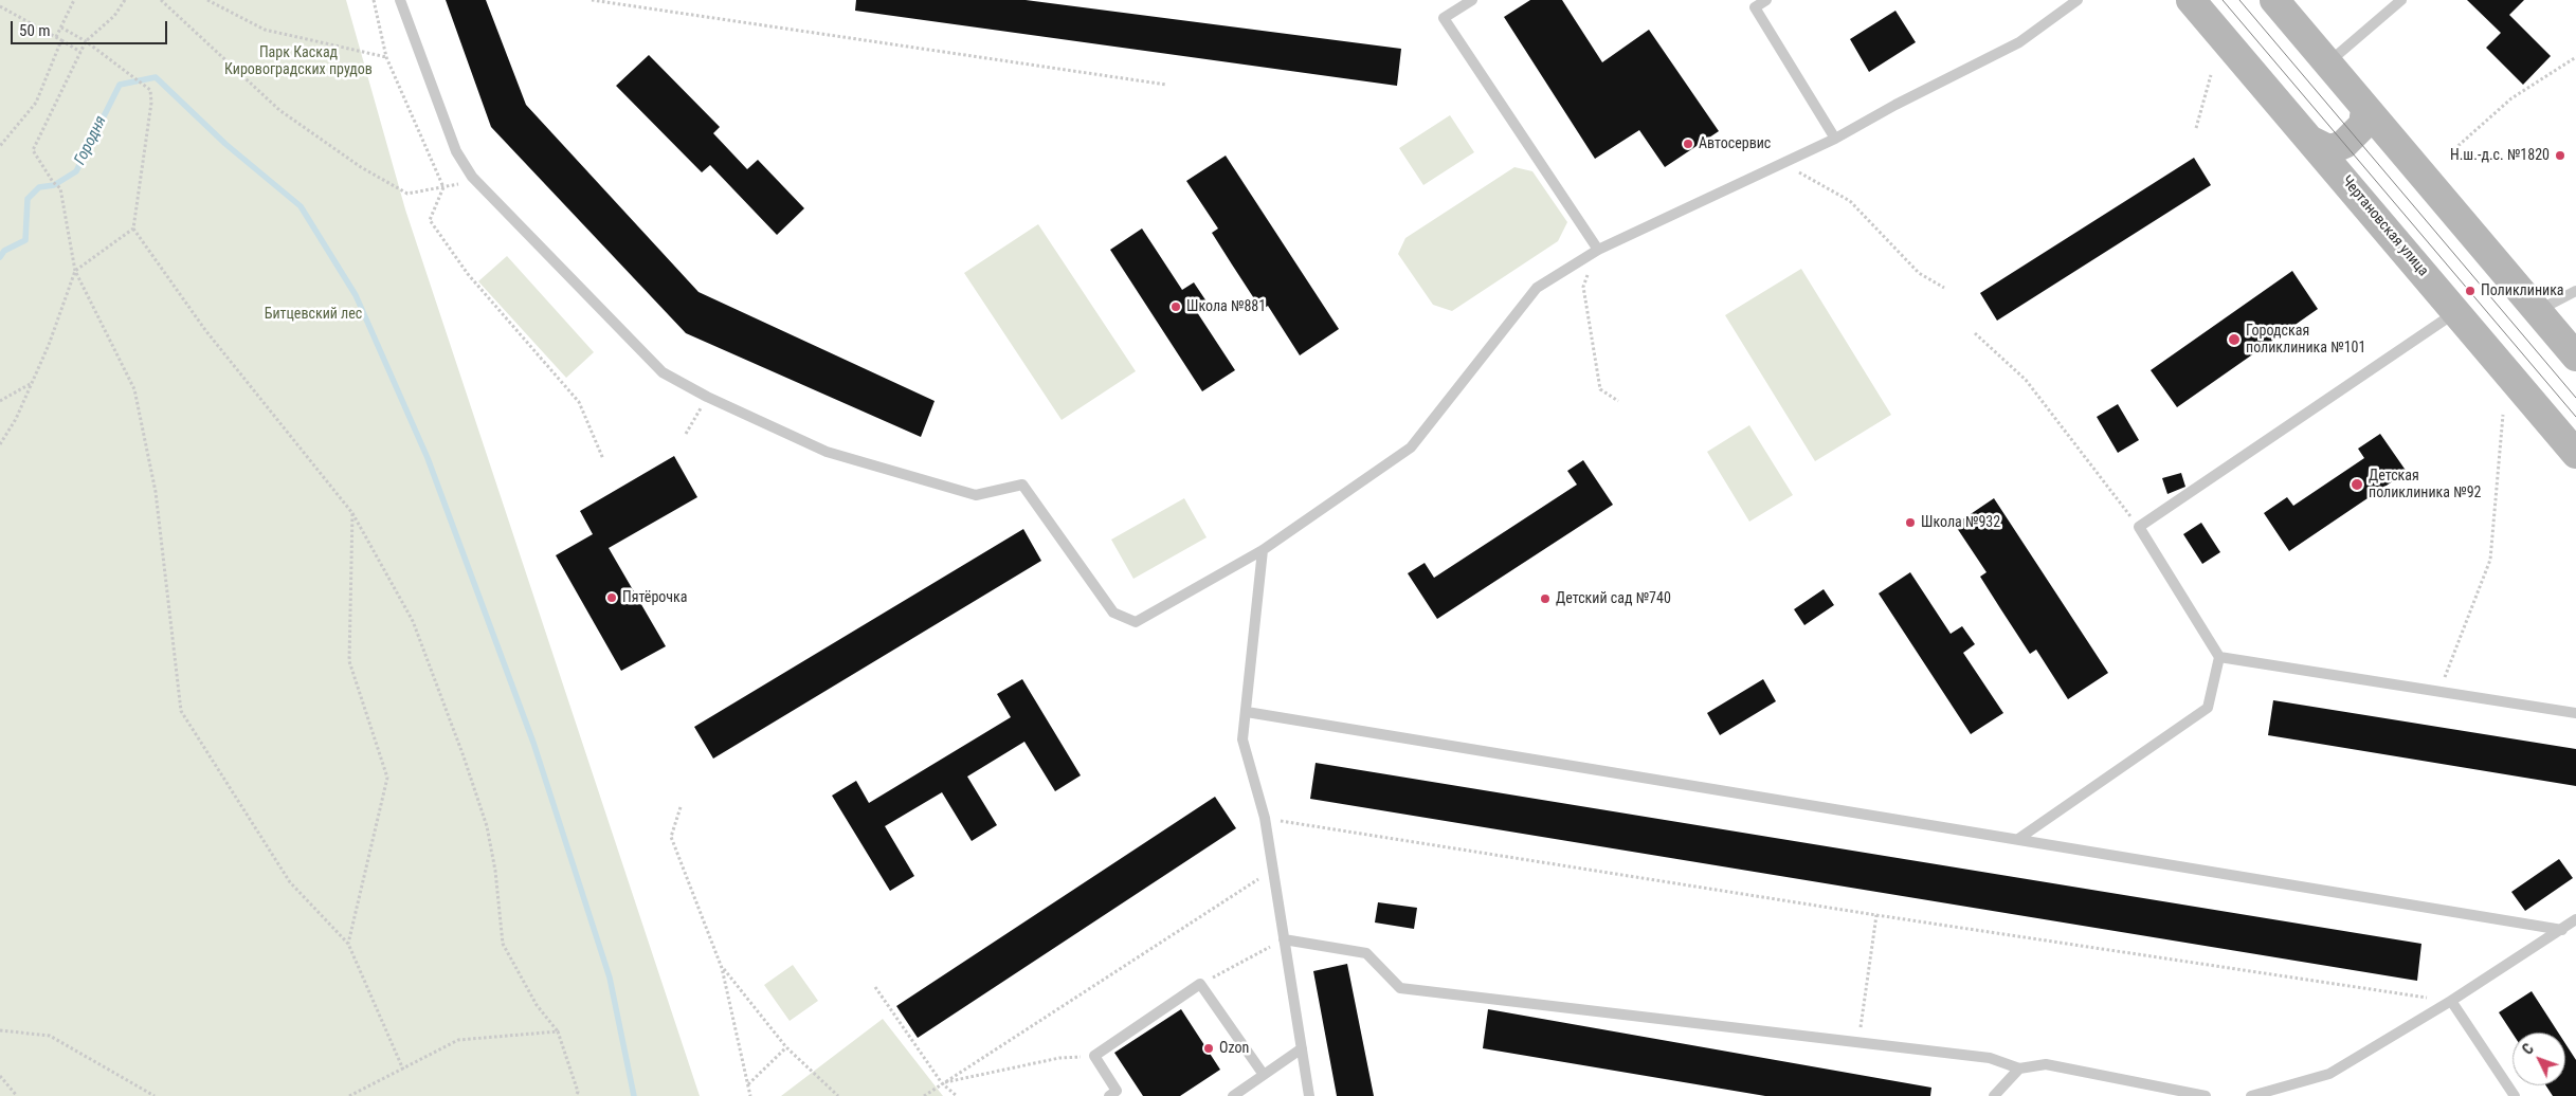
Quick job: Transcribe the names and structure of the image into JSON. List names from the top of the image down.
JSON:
{
  "streets": {
    "main road": ["Чертановская улица"]
  },
  "water": ["Городня"],
  "parks": ["Парк Каскад Кировоградских прудов", "Битцевский лес"],
  "places": [
    "Автосервис",
    "Н.ш.-д.с. №1820",
    "Поликлиника",
    "Школа №881",
    "Городская поликлиника №101",
    "Детская поликлиника №92",
    "Школа №932",
    "Пятёрочка",
    "Детский сад №740",
    "Ozon"
  ],
  "scale_bar": "50 m",
  "north": "top left"
}
